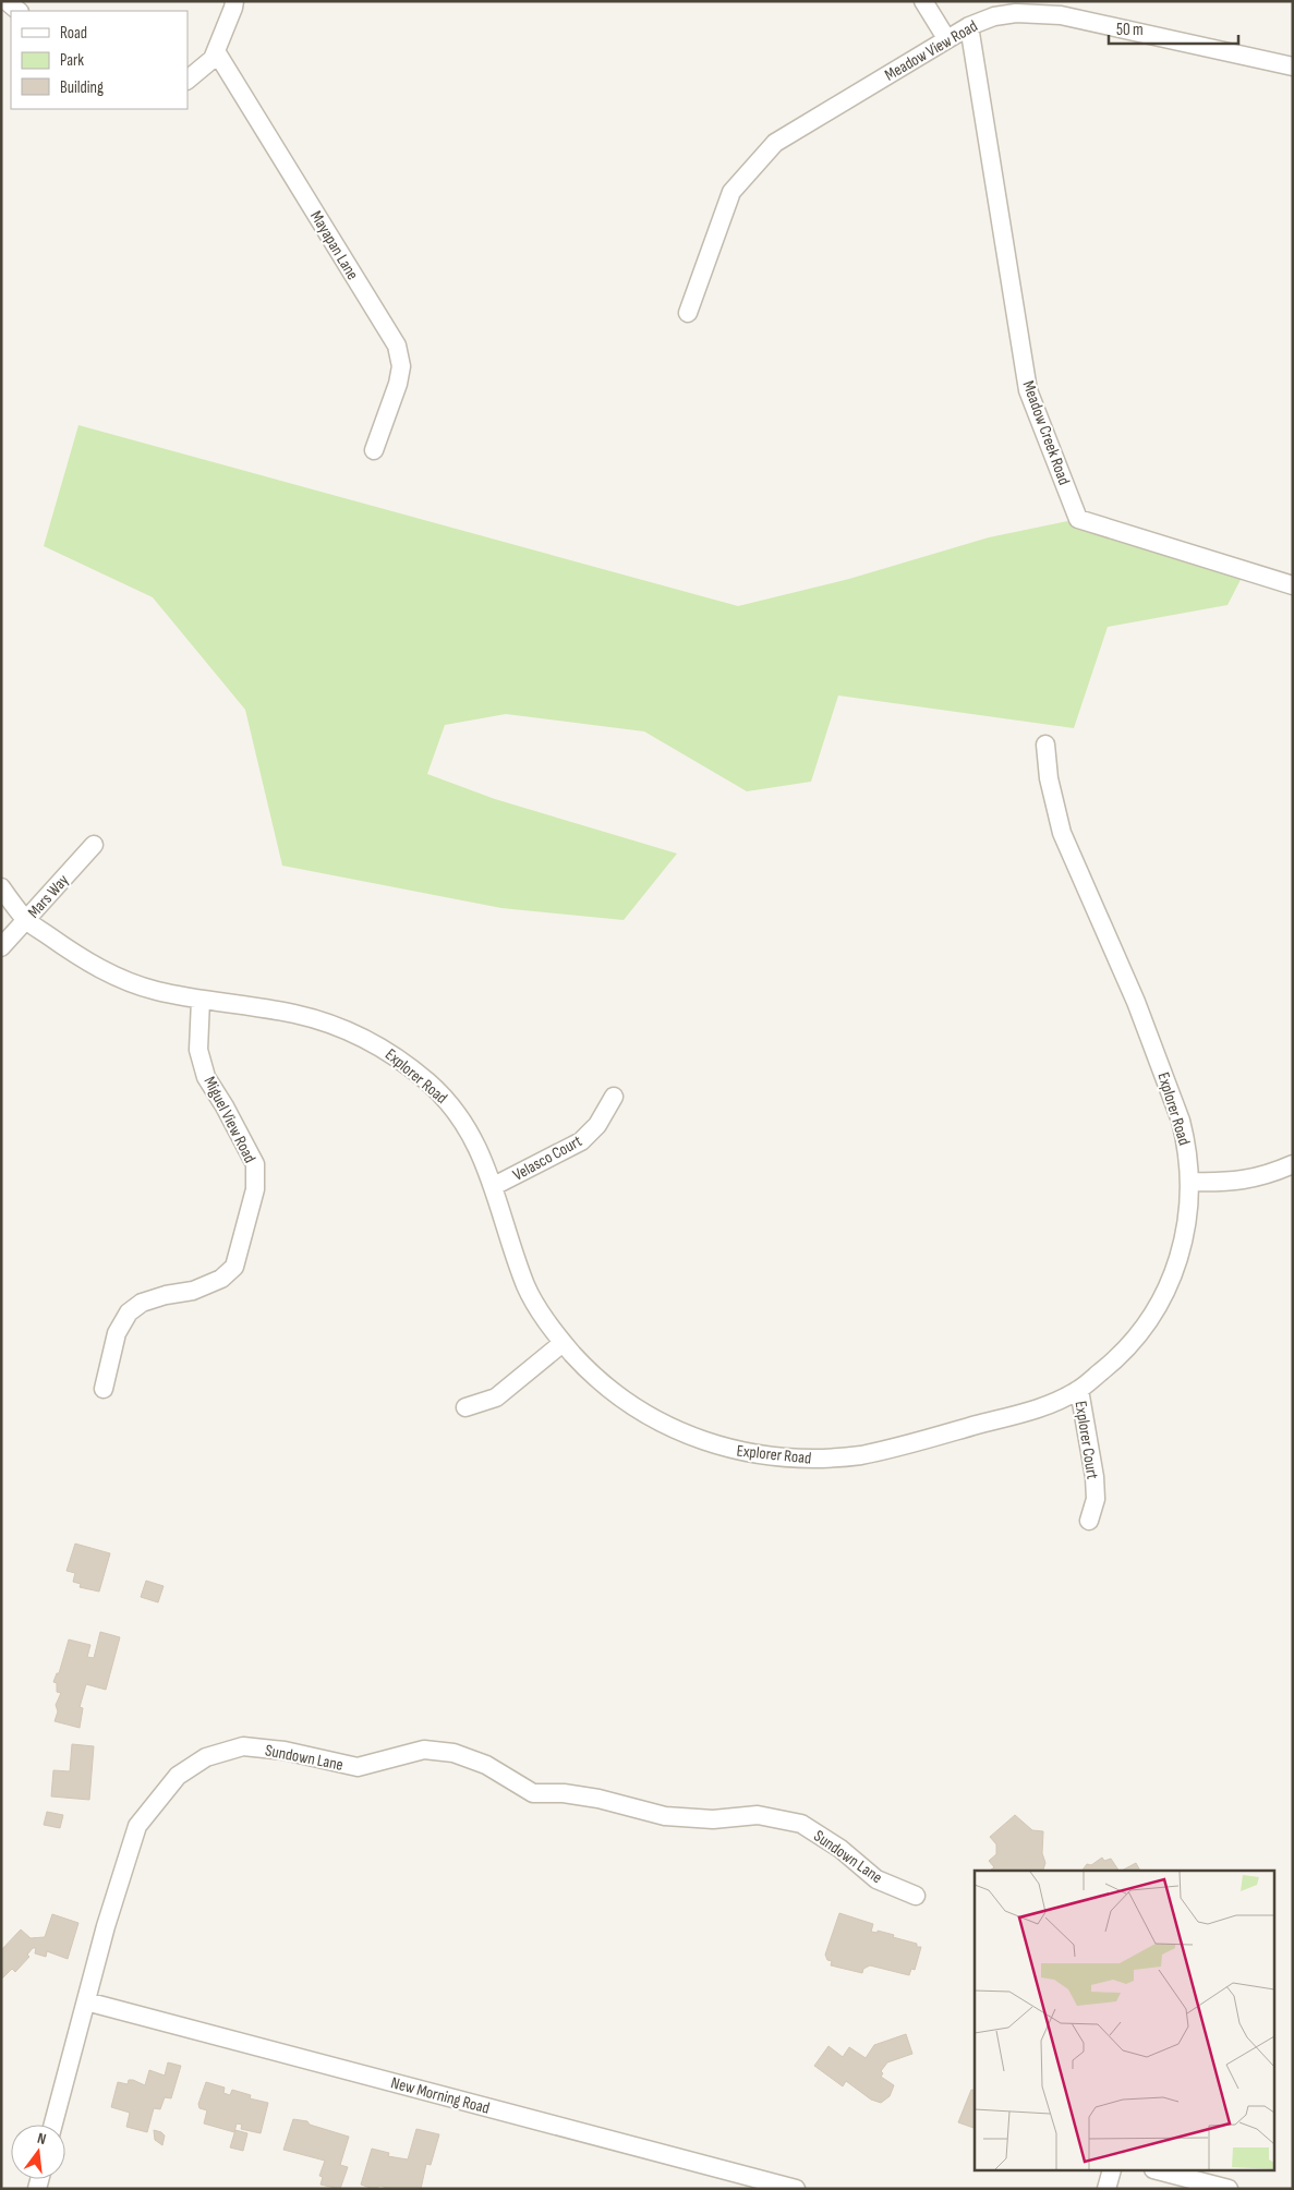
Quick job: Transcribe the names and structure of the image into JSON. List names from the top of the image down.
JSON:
{
  "streets": {
    "street": [
      "Meadow View Road",
      "Mayapan Lane",
      "Meadow Creek Road",
      "Mars Way",
      "Explorer Road",
      "Miguel View Road",
      "Velasco Court",
      "Explorer Court",
      "Sundown Lane",
      "New Morning Road"
    ]
  },
  "crossings": [
    ["Meadow View Road", "Meadow Creek Road"],
    ["Mars Way", "Explorer Road"],
    ["Explorer Road", "Miguel View Road"],
    ["Explorer Road", "Velasco Court"],
    ["Explorer Road", "Explorer Court"],
    ["Sundown Lane", "New Morning Road"]
  ],
  "legend": ["Road", "Park", "Building"],
  "scale_bar": "50 m",
  "north": "top"
}
